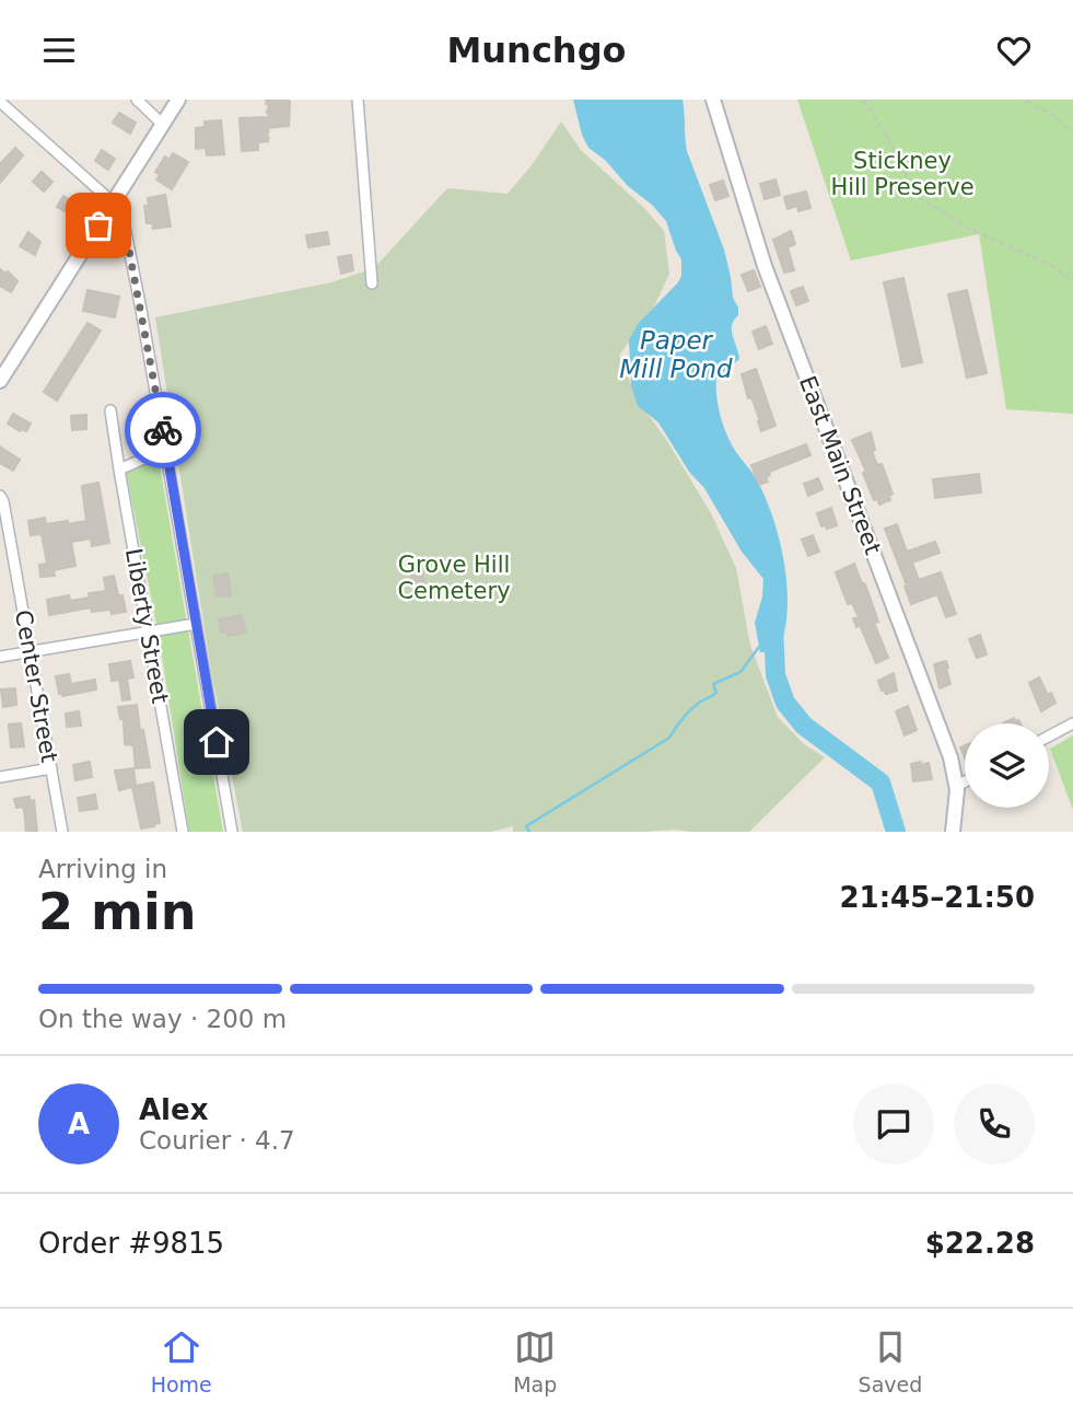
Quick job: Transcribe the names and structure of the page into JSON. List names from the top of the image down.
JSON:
{
  "streets": {
    "main road": ["East Main Street"],
    "street": ["Liberty Street", "Center Street"]
  },
  "water": ["Paper Mill Pond"],
  "parks": ["Stickney Hill Preserve", "Grove Hill Cemetery"],
  "page": {
    "header": "Munchgo",
    "heading": ["2 min", "Arriving in", "21:45–21:50"],
    "panel": [
      "Alex",
      "Courier · 4.7",
      "Order #9815",
      "$22.28"
    ],
    "bar": "On the way · 200 m",
    "round": "A",
    "tabs": ["Home", "Map", "Saved"]
  }
}
